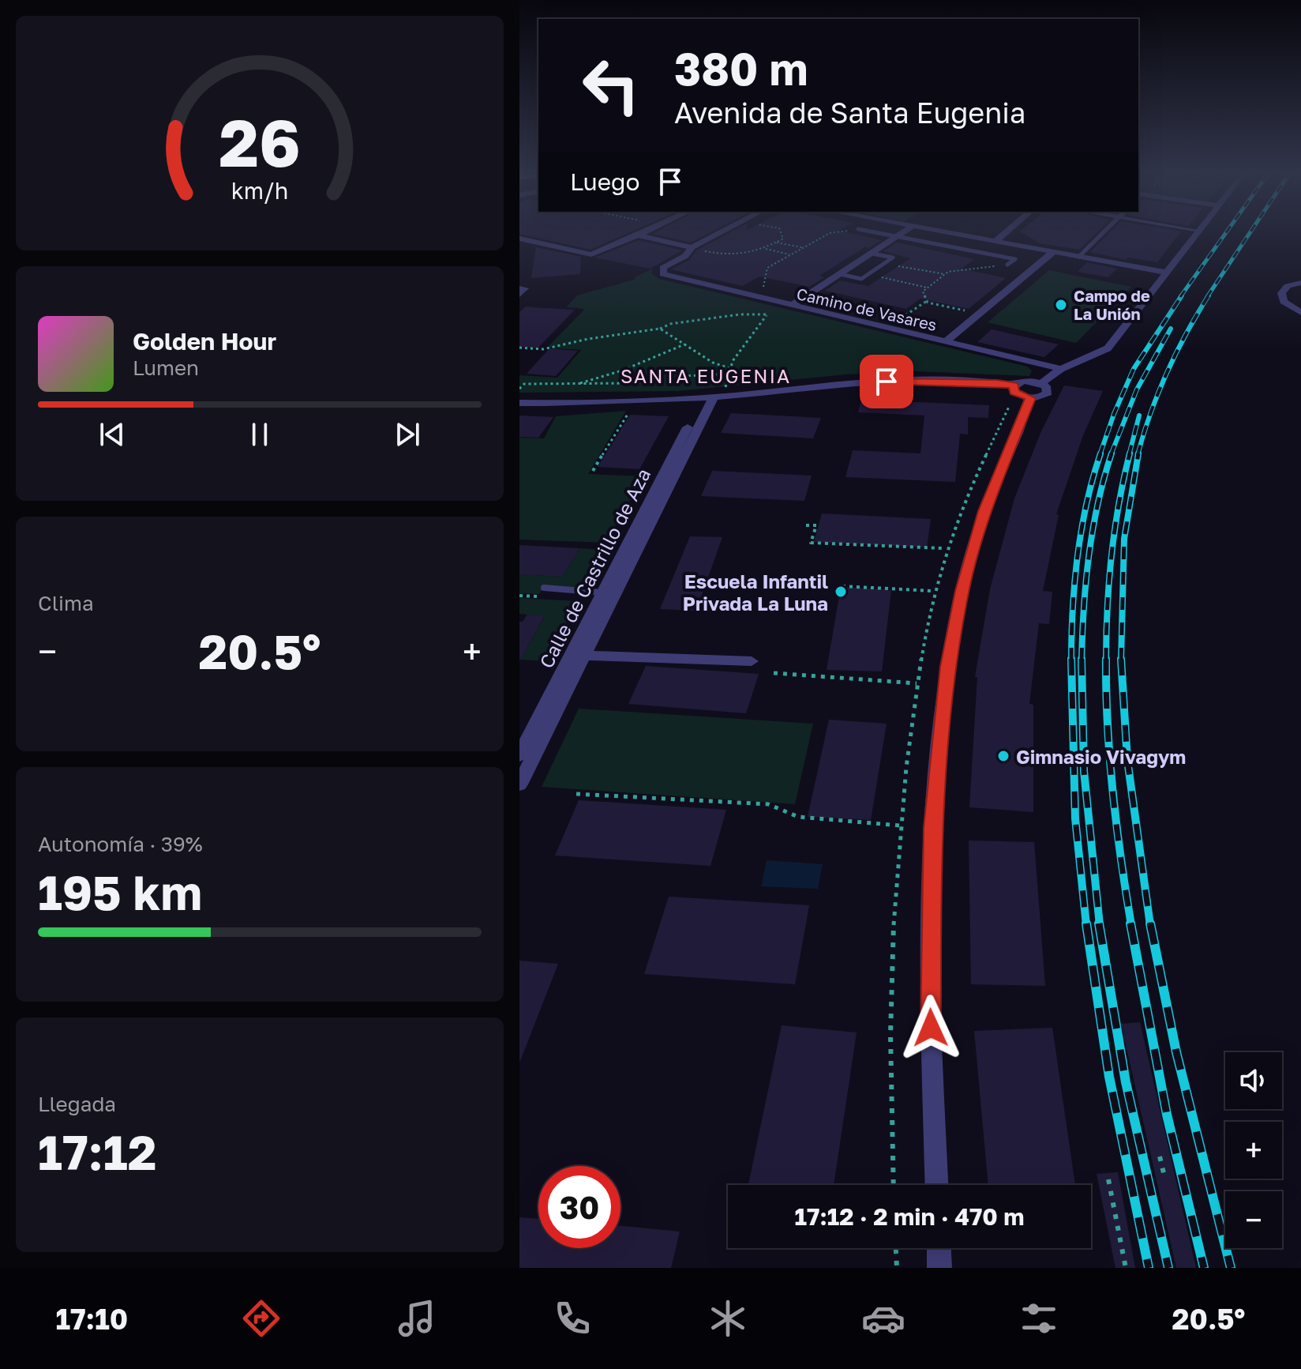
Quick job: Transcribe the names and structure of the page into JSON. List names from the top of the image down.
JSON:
{
  "streets": {
    "street": ["Camino de Vasares", "Calle de Castrillo de Aza"]
  },
  "districts": ["SANTA EUGENIA"],
  "places": ["Campo de La Unión", "Escuela Infantil Privada La Luna", "Gimnasio Vivagym"],
  "page": {
    "turn": ["380 m", "Avenida de Santa Eugenia"],
    "then": "Luego",
    "song": ["Golden Hour", "Lumen"],
    "tile": [
      "Clima",
      ["Autonomía · 39%", "195 km"],
      ["Llegada", "17:12"]
    ],
    "heat": ["−", "20.5°", "+"],
    "map_buttons": ["+", "−"],
    "limit": "30",
    "trip": "17:12 · 2 min · 470 m",
    "tabs": ["17:10", "20.5°"],
    "gauge": ["26", "km/h"]
  }
}
